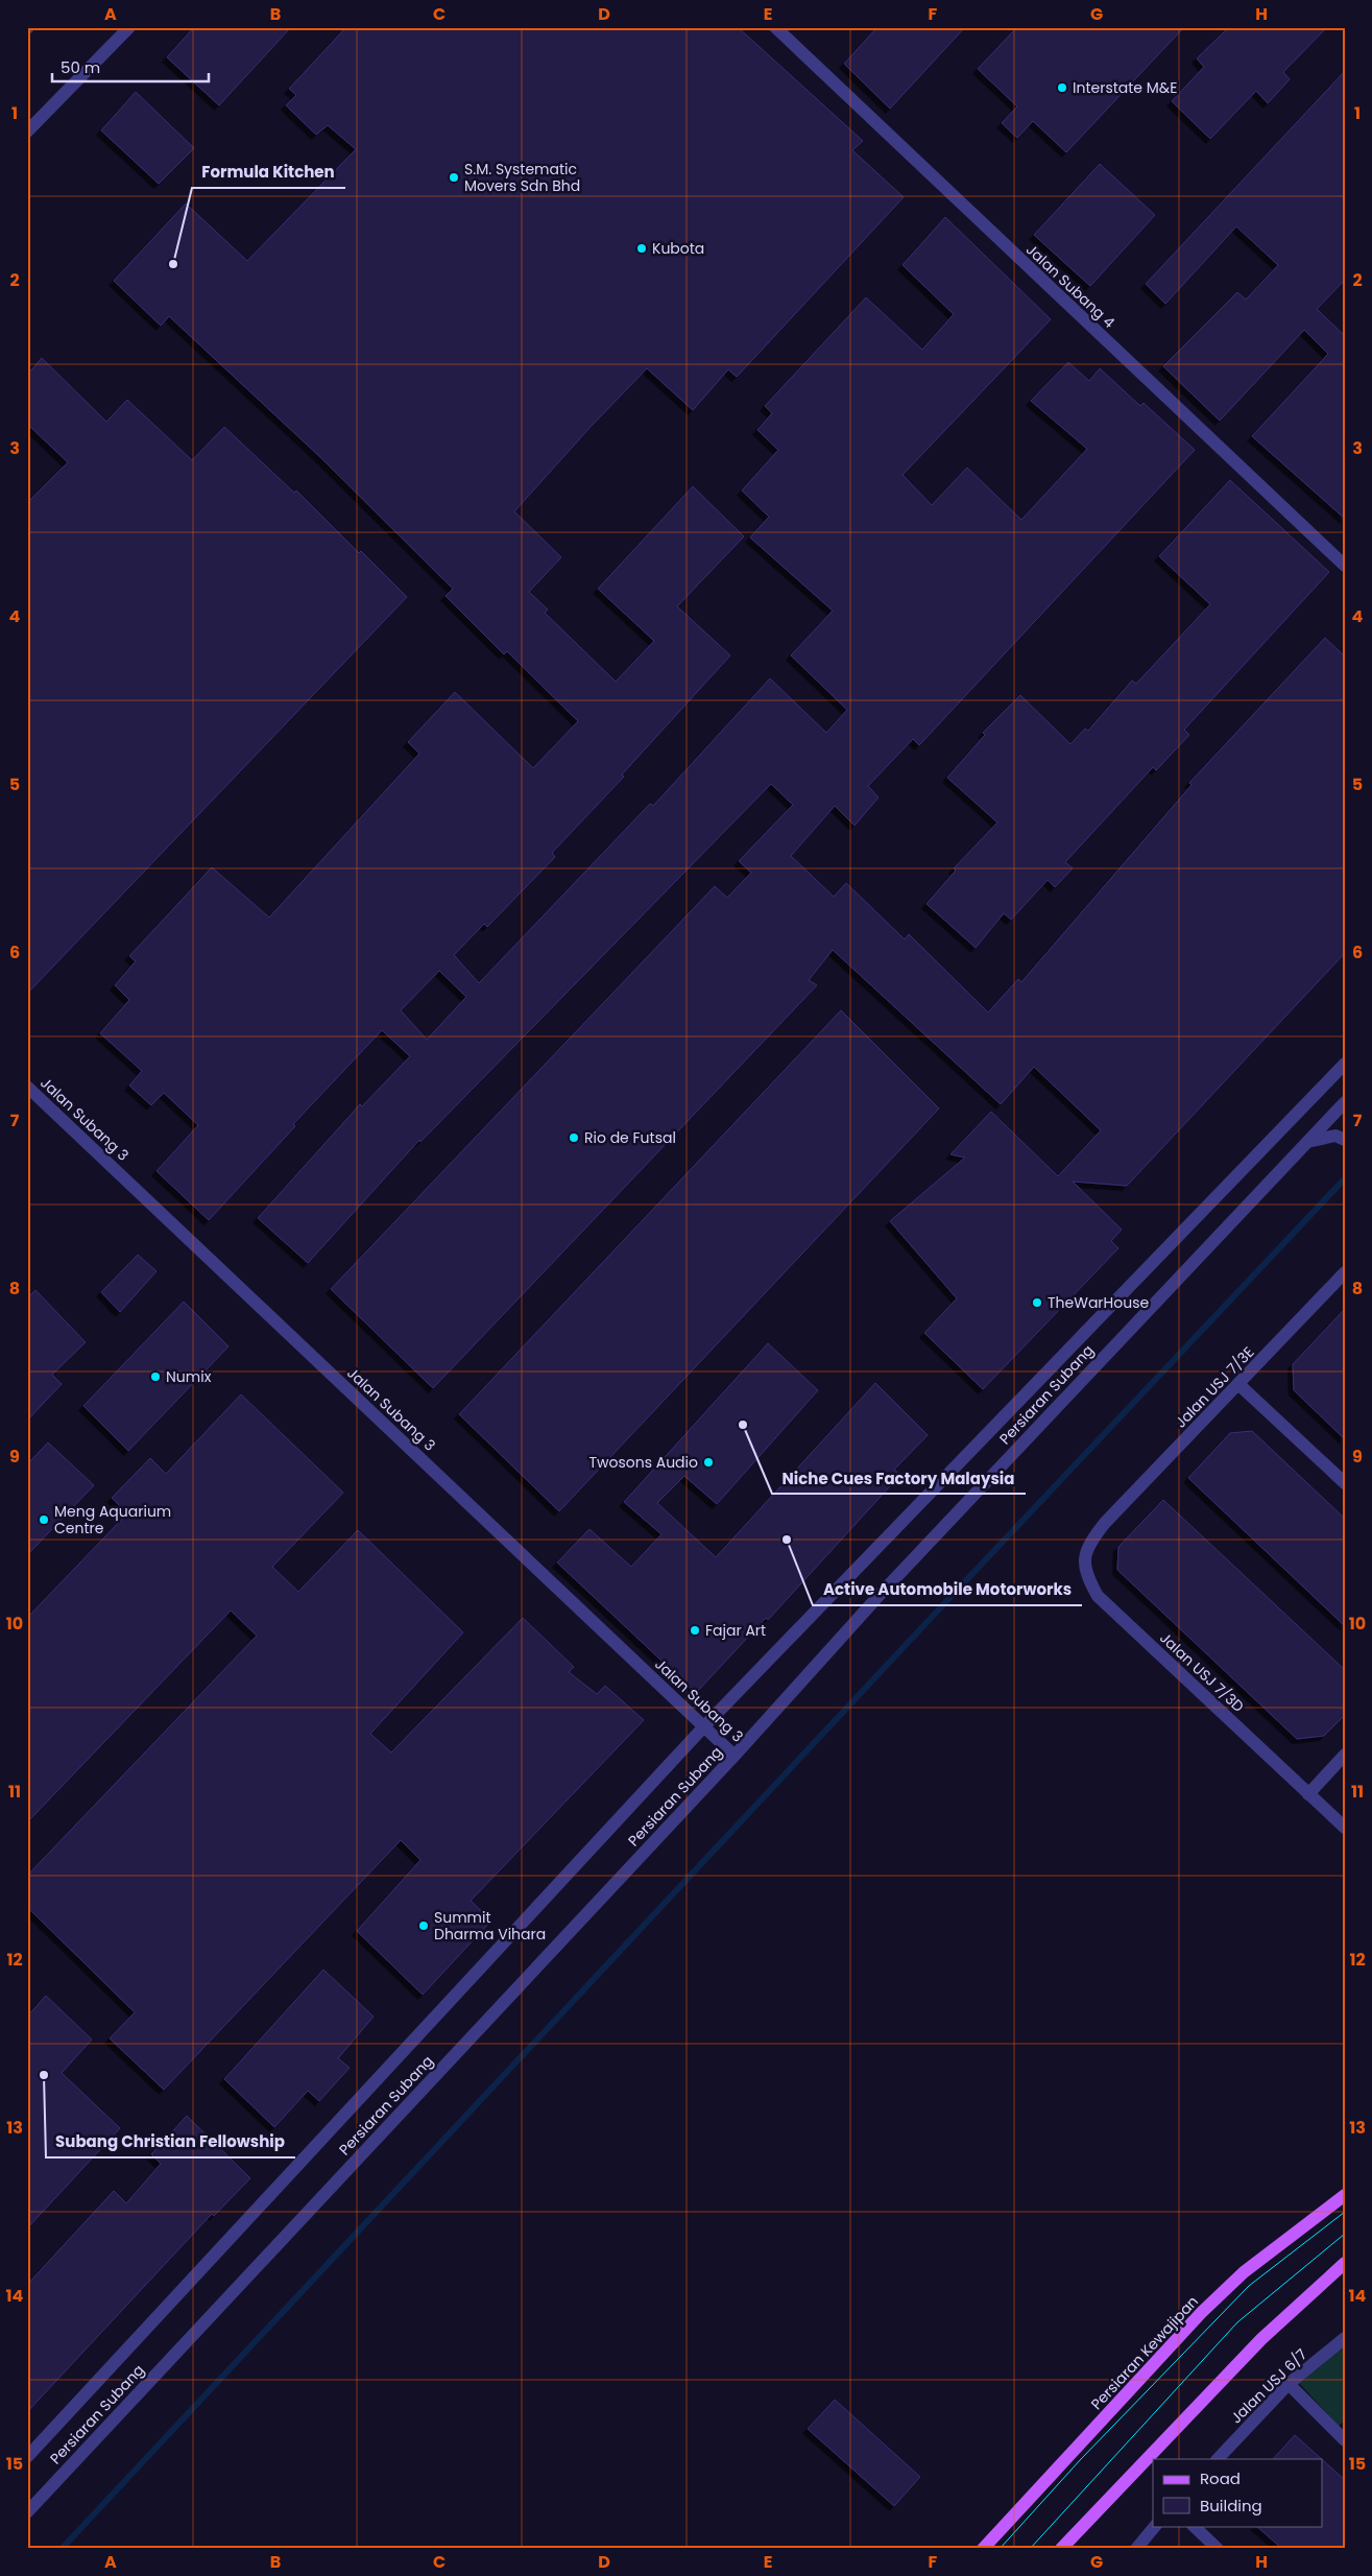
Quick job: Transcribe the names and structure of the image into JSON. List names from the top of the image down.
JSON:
{
  "streets": {
    "main road": ["Persiaran Kewajipan"],
    "street": [
      "Jalan Subang 4",
      "Jalan Subang 3",
      "Jalan USJ 7/3E",
      "Persiaran Subang",
      "Jalan USJ 7/3D",
      "Jalan USJ 6/7"
    ]
  },
  "crossings": [
    ["Jalan Subang 3", "Persiaran Subang"],
    ["Jalan USJ 7/3E", "Jalan USJ 7/3D"]
  ],
  "places": [
    "Interstate M&E",
    "S.M. Systematic Movers Sdn Bhd",
    "Kubota",
    "Formula Kitchen",
    "Rio de Futsal",
    "TheWarHouse",
    "Numix",
    "Niche Cues Factory Malaysia",
    "Twosons Audio",
    "Meng Aquarium Centre",
    "Active Automobile Motorworks",
    "Fajar Art",
    "Summit Dharma Vihara",
    "Subang Christian Fellowship"
  ],
  "legend": ["Road", "Building"],
  "scale_bar": "50 m",
  "grid": {
    "columns": [
      "A",
      "B",
      "C",
      "D",
      "E",
      "F",
      "G",
      "H"
    ],
    "rows": [
      "1",
      "2",
      "3",
      "4",
      "5",
      "6",
      "7",
      "8",
      "9",
      "10",
      "11",
      "12",
      "13",
      "14",
      "15"
    ]
  }
}
